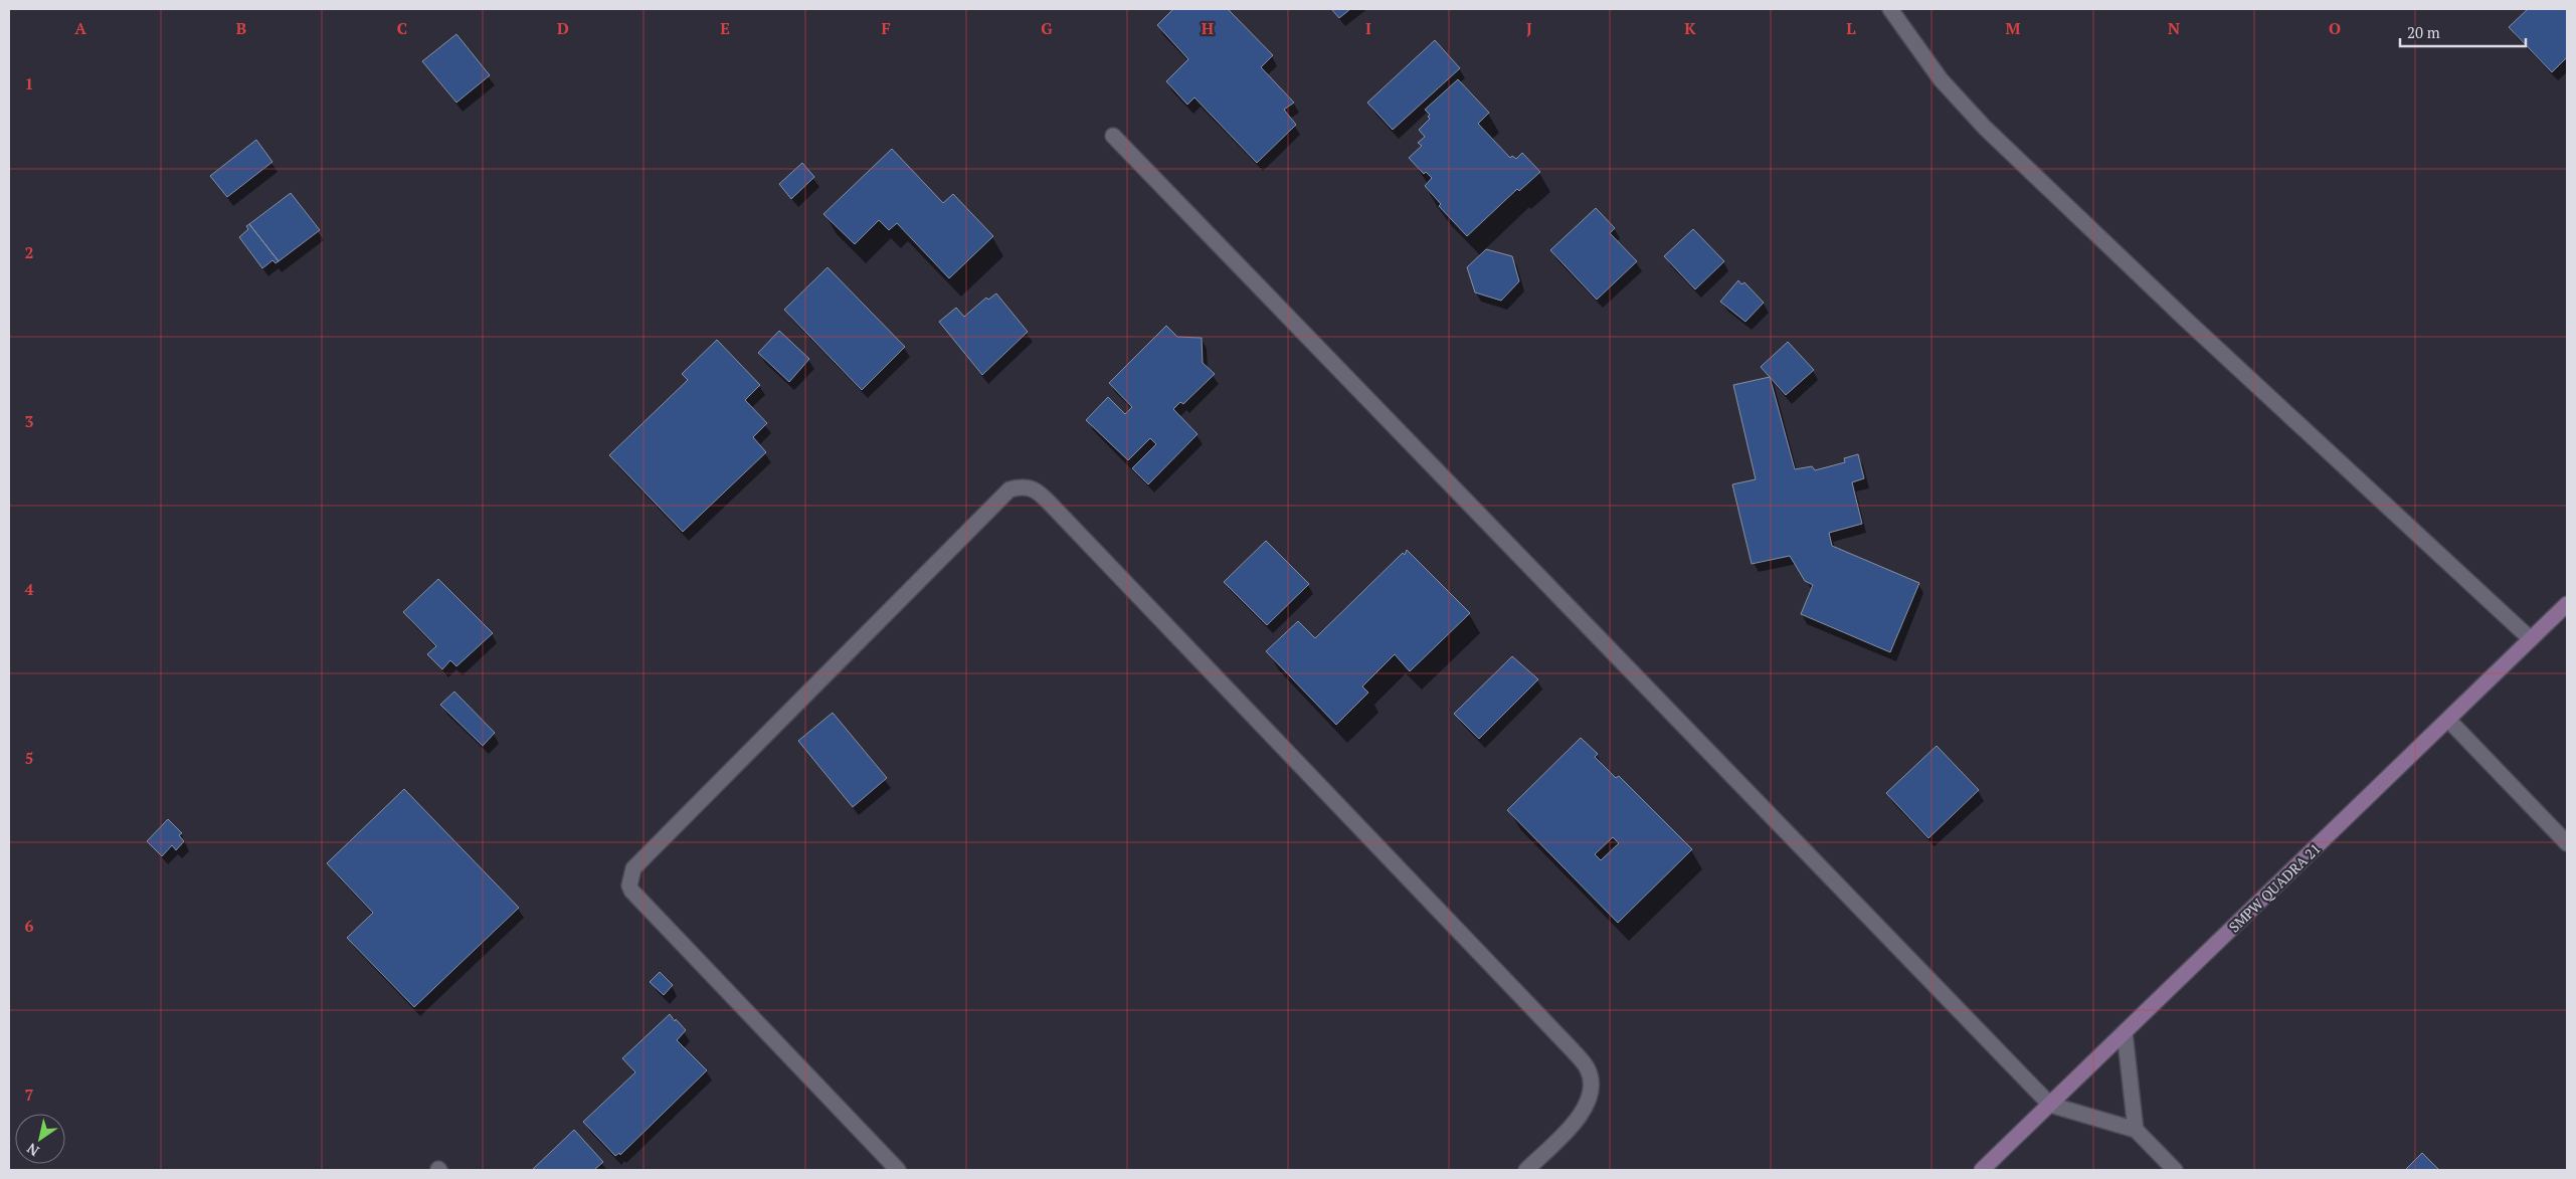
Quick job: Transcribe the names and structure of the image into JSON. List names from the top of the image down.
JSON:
{
  "streets": {
    "street": ["SMPW QUADRA 21"]
  },
  "scale_bar": "20 m",
  "north": "bottom left",
  "grid": {
    "columns": [
      "A",
      "B",
      "C",
      "D",
      "E",
      "F",
      "G",
      "H",
      "I",
      "J",
      "K",
      "L",
      "M",
      "N",
      "O"
    ],
    "rows": [
      "1",
      "2",
      "3",
      "4",
      "5",
      "6",
      "7"
    ]
  }
}
